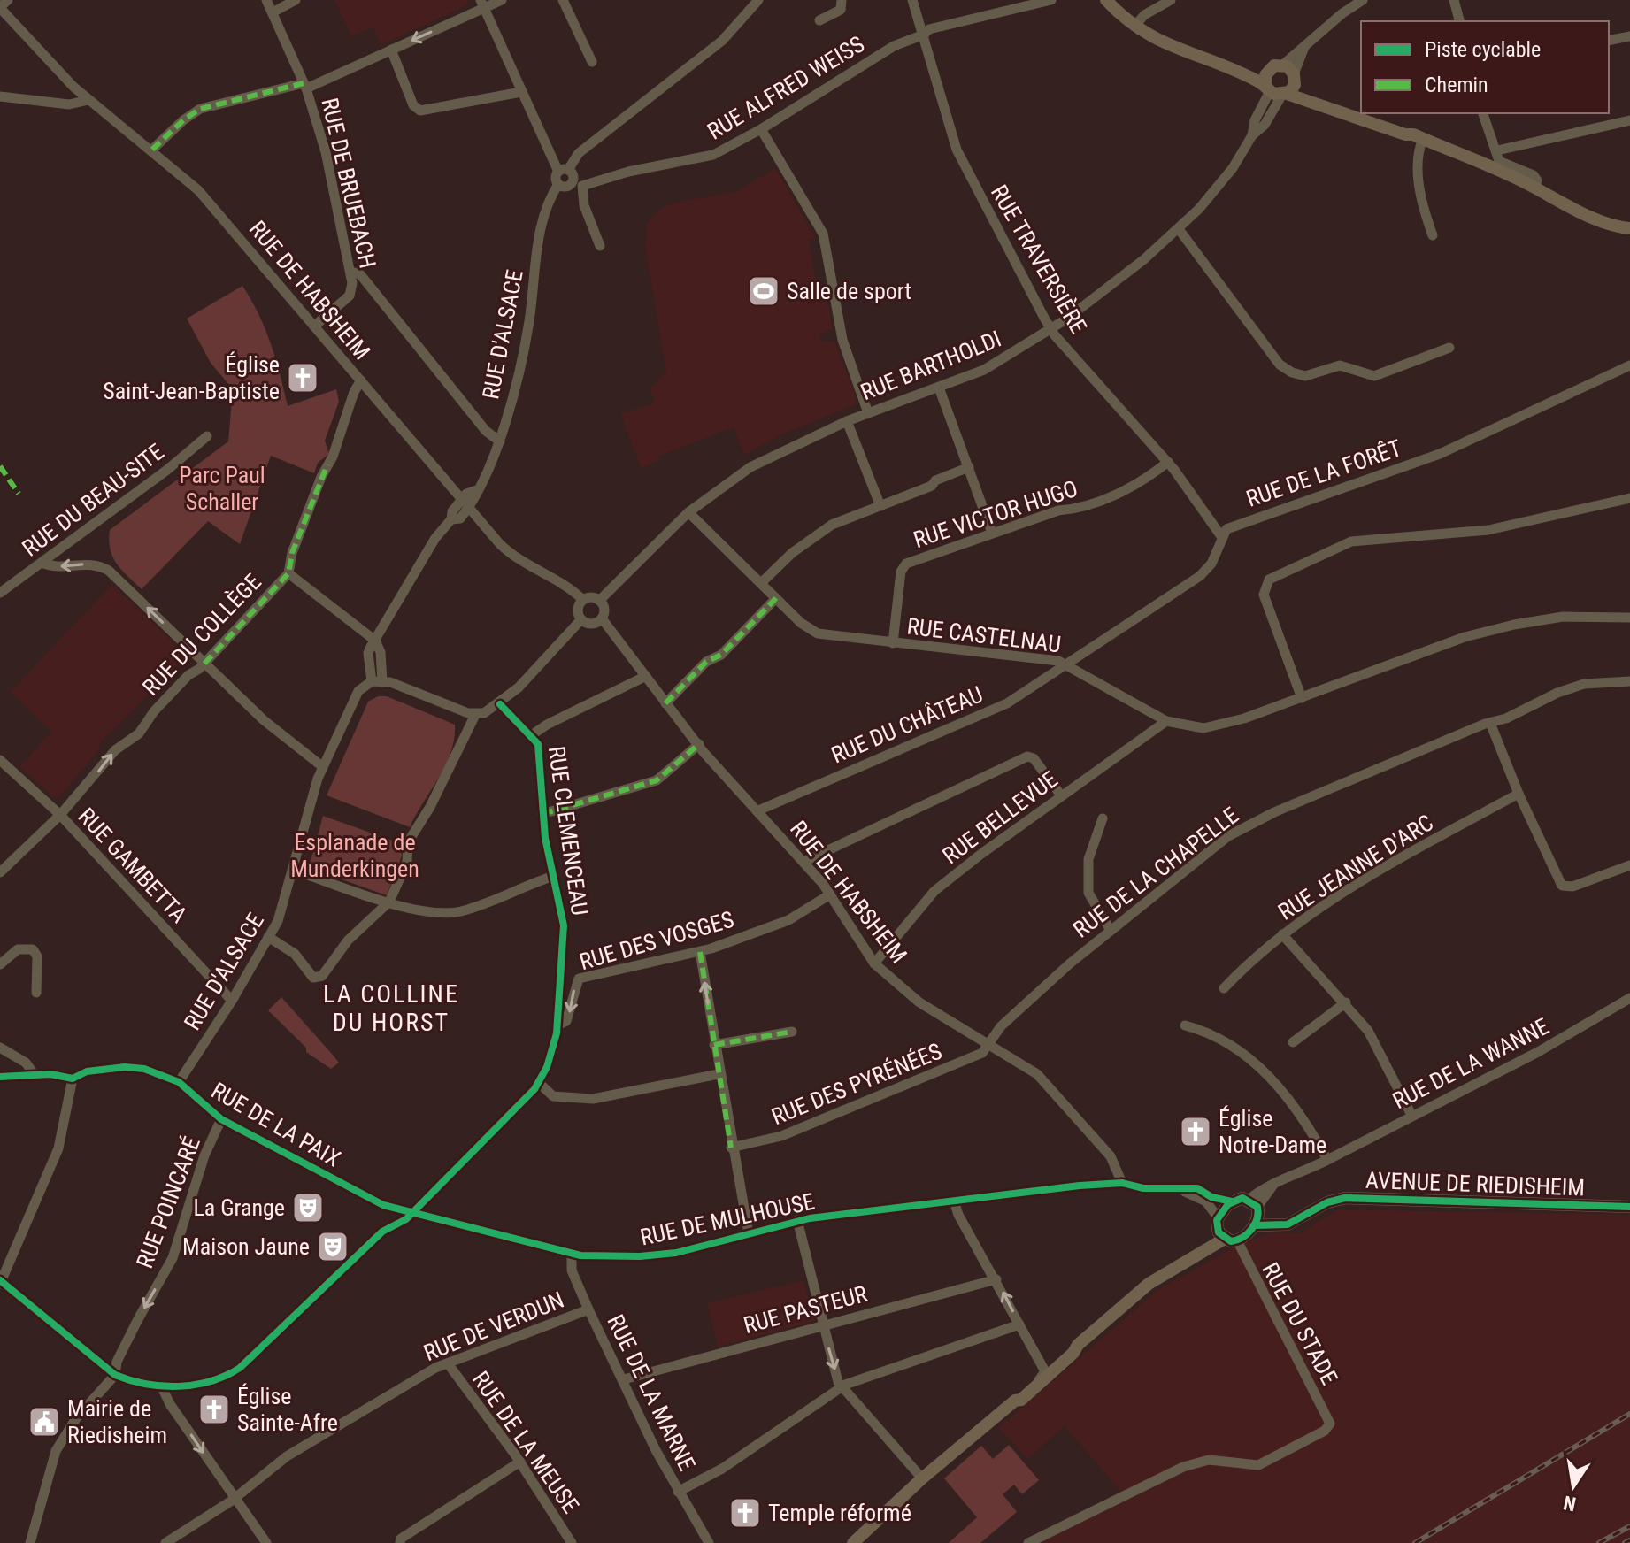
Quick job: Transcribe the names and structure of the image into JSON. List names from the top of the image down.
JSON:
{
  "streets": {
    "main road": ["AVENUE DE RIEDISHEIM"],
    "street": [
      "RUE ALFRED WEISS",
      "RUE DE BRUEBACH",
      "RUE TRAVERSIÈRE",
      "RUE DE HABSHEIM",
      "RUE D'ALSACE",
      "RUE BARTHOLDI",
      "RUE DE LA FORÊT",
      "RUE DU BEAU-SITE",
      "RUE VICTOR HUGO",
      "RUE DU COLLÈGE",
      "RUE CASTELNAU",
      "RUE DU CHÂTEAU",
      "RUE BELLEVUE",
      "RUE CLEMENCEAU",
      "RUE GAMBETTA",
      "RUE JEANNE D'ARC",
      "RUE DE LA CHAPELLE",
      "RUE DES VOSGES",
      "RUE DE LA WANNE",
      "RUE DES PYRÉNÉES",
      "RUE DE LA PAIX",
      "RUE POINCARÉ",
      "RUE DE MULHOUSE",
      "RUE PASTEUR",
      "RUE DU STADE",
      "RUE DE VERDUN",
      "RUE DE LA MARNE",
      "RUE DE LA MEUSE"
    ]
  },
  "crossings": [
    ["RUE ALFRED WEISS", "RUE TRAVERSIÈRE"],
    ["RUE ALFRED WEISS", "RUE D'ALSACE"],
    ["RUE DE BRUEBACH", "RUE DE HABSHEIM"],
    ["RUE TRAVERSIÈRE", "RUE BARTHOLDI"],
    ["RUE TRAVERSIÈRE", "RUE DE LA FORÊT"],
    ["RUE TRAVERSIÈRE", "RUE VICTOR HUGO"],
    ["RUE DE HABSHEIM", "RUE D'ALSACE"],
    ["RUE DE HABSHEIM", "RUE BARTHOLDI"],
    ["RUE DE HABSHEIM", "RUE DU COLLÈGE"],
    ["RUE DE HABSHEIM", "RUE DU CHÂTEAU"],
    ["RUE DE HABSHEIM", "RUE BELLEVUE"],
    ["RUE DE HABSHEIM", "RUE DE LA CHAPELLE"],
    ["RUE DE HABSHEIM", "RUE DES VOSGES"],
    ["RUE DE HABSHEIM", "RUE DES PYRÉNÉES"],
    ["RUE DE HABSHEIM", "RUE DE MULHOUSE"],
    ["RUE D'ALSACE", "RUE GAMBETTA"],
    ["RUE D'ALSACE", "RUE DE LA PAIX"],
    ["RUE BARTHOLDI", "RUE CASTELNAU"],
    ["RUE VICTOR HUGO", "RUE CASTELNAU"],
    ["RUE DU COLLÈGE", "RUE GAMBETTA"],
    ["RUE CASTELNAU", "RUE DU CHÂTEAU"],
    ["RUE CASTELNAU", "RUE BELLEVUE"],
    ["RUE CLEMENCEAU", "RUE DES VOSGES"],
    ["RUE CLEMENCEAU", "RUE DE LA PAIX"],
    ["RUE CLEMENCEAU", "RUE POINCARÉ"],
    ["RUE CLEMENCEAU", "RUE DE MULHOUSE"],
    ["RUE DE LA CHAPELLE", "RUE DES PYRÉNÉES"],
    ["RUE DE LA WANNE", "AVENUE DE RIEDISHEIM"],
    ["RUE DE LA PAIX", "RUE POINCARÉ"],
    ["RUE DE LA PAIX", "RUE DE MULHOUSE"],
    ["AVENUE DE RIEDISHEIM", "RUE DE MULHOUSE"],
    ["RUE DE MULHOUSE", "RUE DE LA MARNE"],
    ["RUE PASTEUR", "RUE DE LA MARNE"],
    ["RUE DE VERDUN", "RUE DE LA MARNE"],
    ["RUE DE VERDUN", "RUE DE LA MEUSE"]
  ],
  "one_way": ["RUE DES VOSGES", "RUE POINCARÉ"],
  "districts": ["LA COLLINE DU HORST"],
  "parks": ["Parc Paul Schaller", "Esplanade de Munderkingen"],
  "places": {
    "sports": ["Salle de sport"],
    "church": [
      "Église Saint-Jean-Baptiste",
      "Église Notre-Dame",
      "Église Sainte-Afre",
      "Temple réformé"
    ],
    "theatre": ["La Grange", "Maison Jaune"],
    "public building": ["Mairie de Riedisheim"]
  },
  "legend": ["Piste cyclable", "Chemin"],
  "north": "bottom"
}
